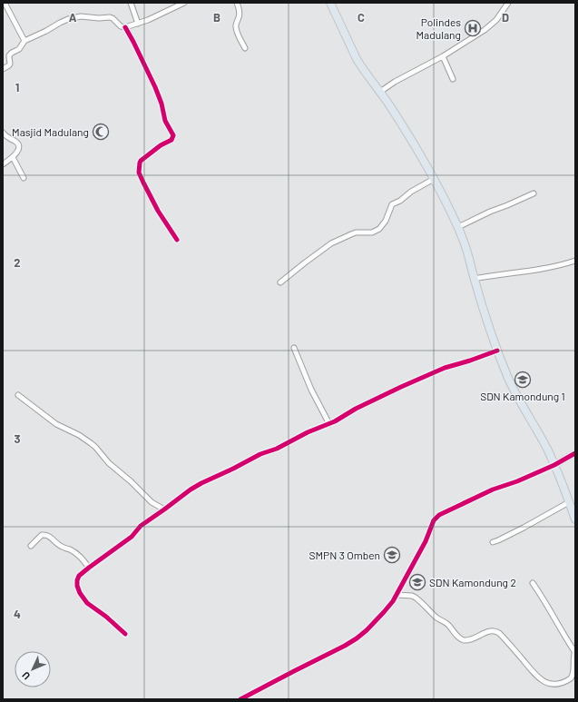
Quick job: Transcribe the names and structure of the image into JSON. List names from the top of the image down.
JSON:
{
  "places": {
    "hospital": ["Polindes Madulang"],
    "mosque": ["Masjid Madulang"],
    "school or university": ["SDN Kamondung 1", "SMPN 3 Omben", "SDN Kamondung 2"]
  },
  "north": "bottom left",
  "grid": {
    "columns": [
      "A",
      "B",
      "C",
      "D"
    ],
    "rows": [
      "1",
      "2",
      "3",
      "4"
    ]
  }
}
